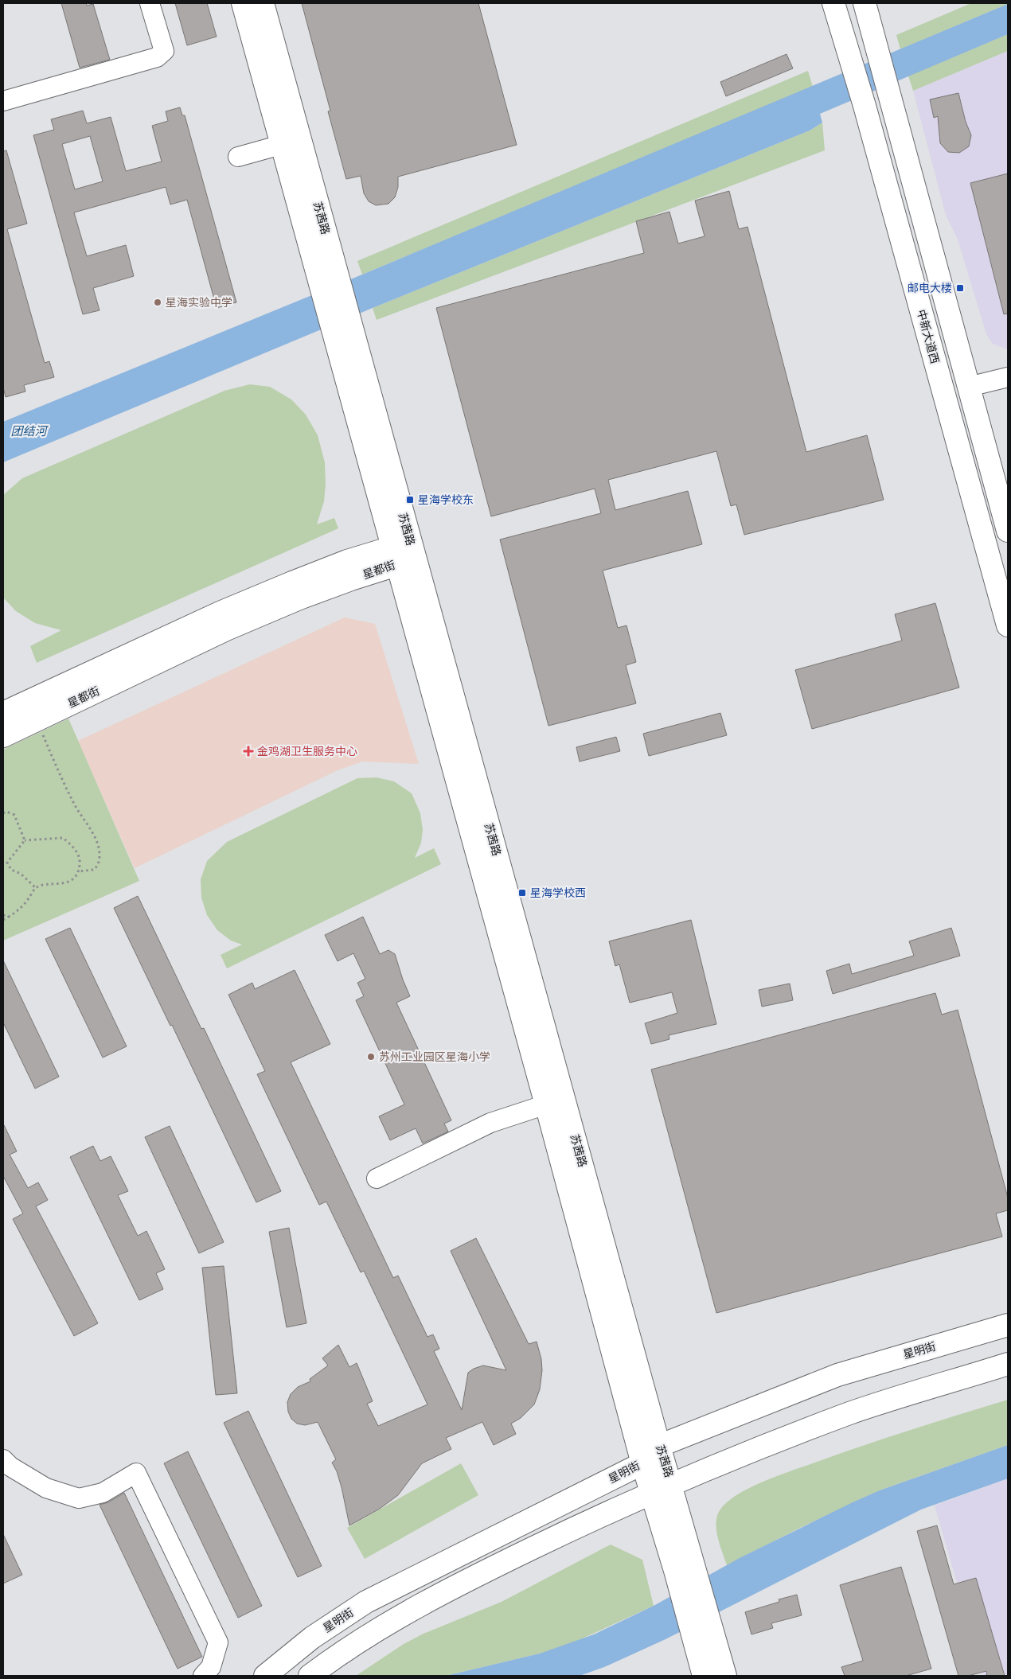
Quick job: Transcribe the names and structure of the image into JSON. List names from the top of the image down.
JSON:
{
  "streets": {
    "main road": [
      "苏茜路",
      "中新大道西",
      "星都街",
      "星明街"
    ]
  },
  "crossings": [
    ["苏茜路", "星都街"],
    ["苏茜路", "星明街"]
  ],
  "water": ["团结河"],
  "places": {
    "transit": ["邮电大楼", "星海学校东", "星海学校西"],
    "other": ["星海实验中学", "苏州工业园区星海小学"],
    "health": ["金鸡湖卫生服务中心"]
  }
}
